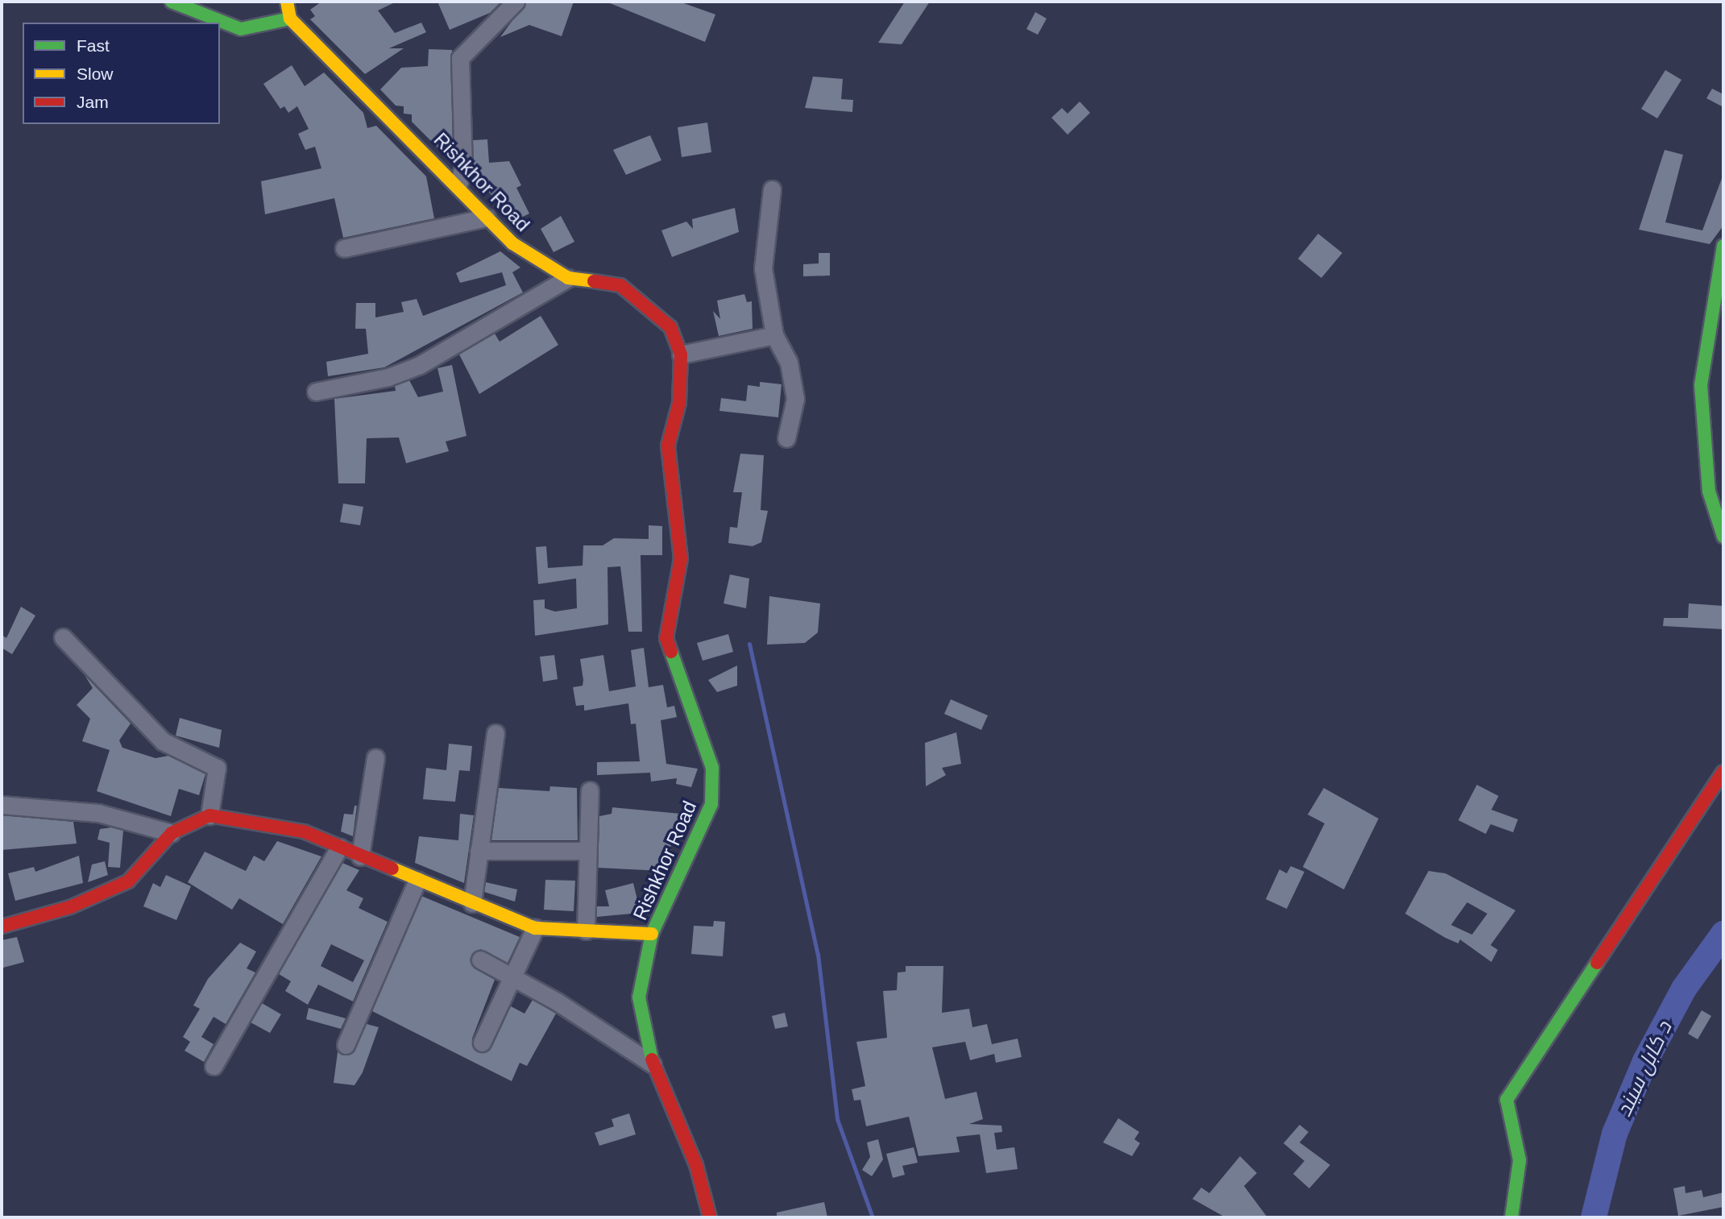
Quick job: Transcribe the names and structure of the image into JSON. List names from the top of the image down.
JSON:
{
  "streets": {
    "street": ["Rishkhor Road"]
  },
  "water": ["د کابل سيند"],
  "legend": ["Fast", "Slow", "Jam"]
}
